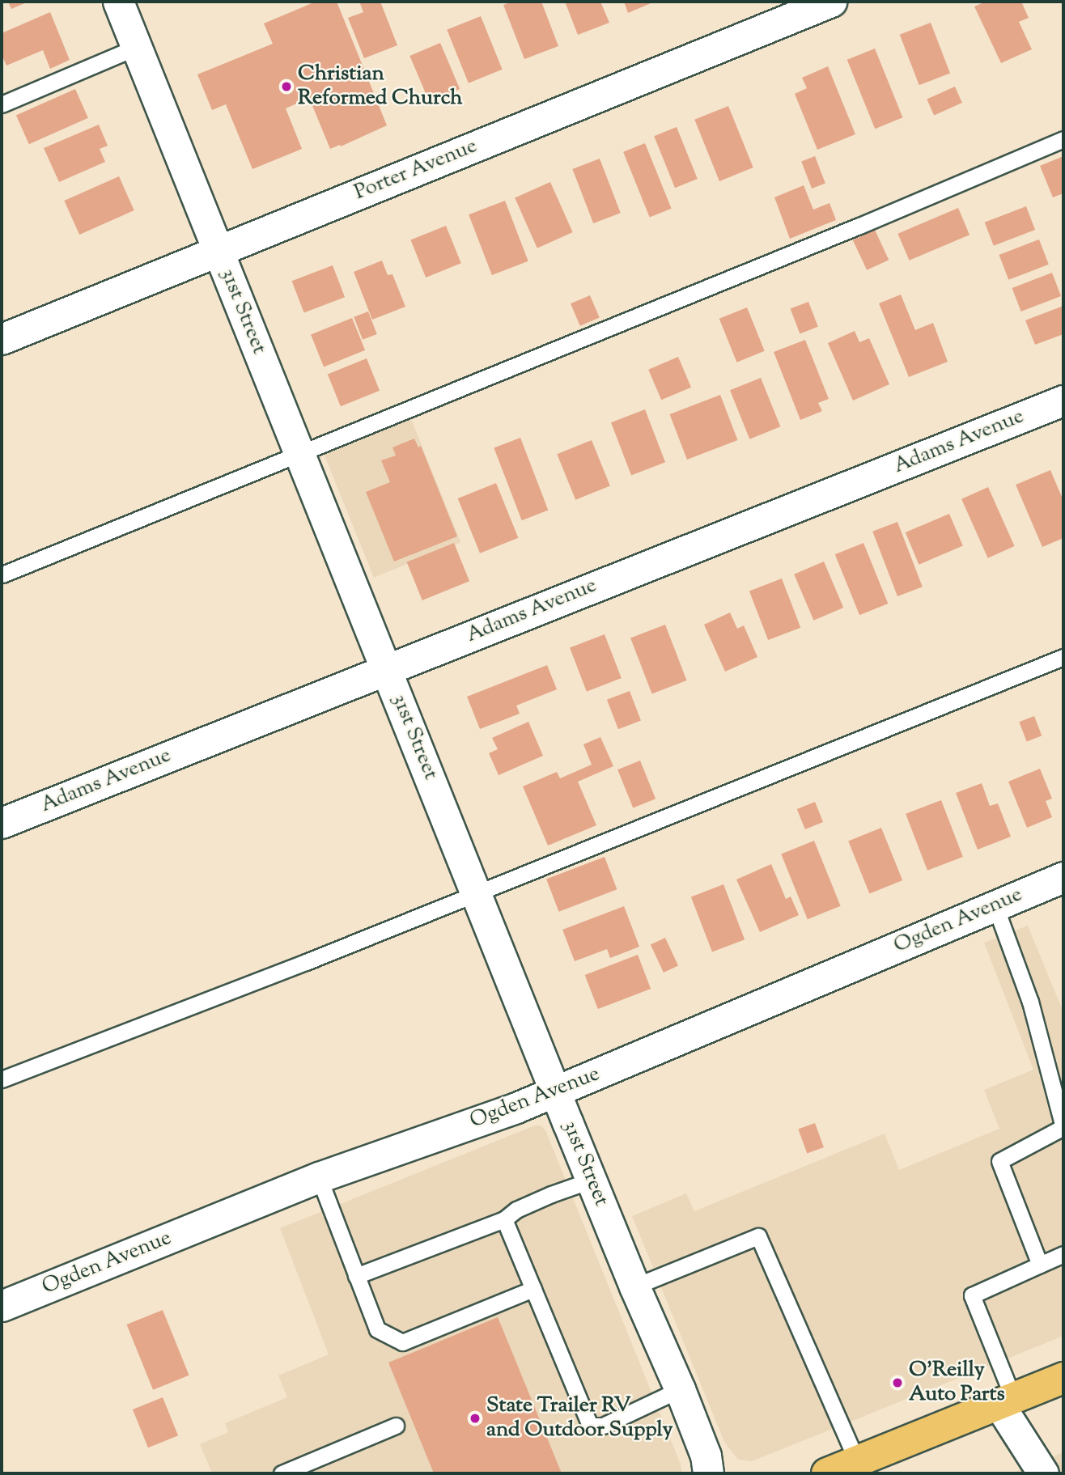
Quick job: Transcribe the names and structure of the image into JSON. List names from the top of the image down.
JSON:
{
  "streets": {
    "street": [
      "Porter Avenue",
      "31st Street",
      "Adams Avenue",
      "Ogden Avenue"
    ]
  },
  "crossings": [
    ["Porter Avenue", "31st Street"],
    ["31st Street", "Adams Avenue"],
    ["31st Street", "Ogden Avenue"]
  ],
  "places": ["Christian Reformed Church", "O'Reilly Auto Parts", "State Trailer RV and Outdoor Supply"]
}
